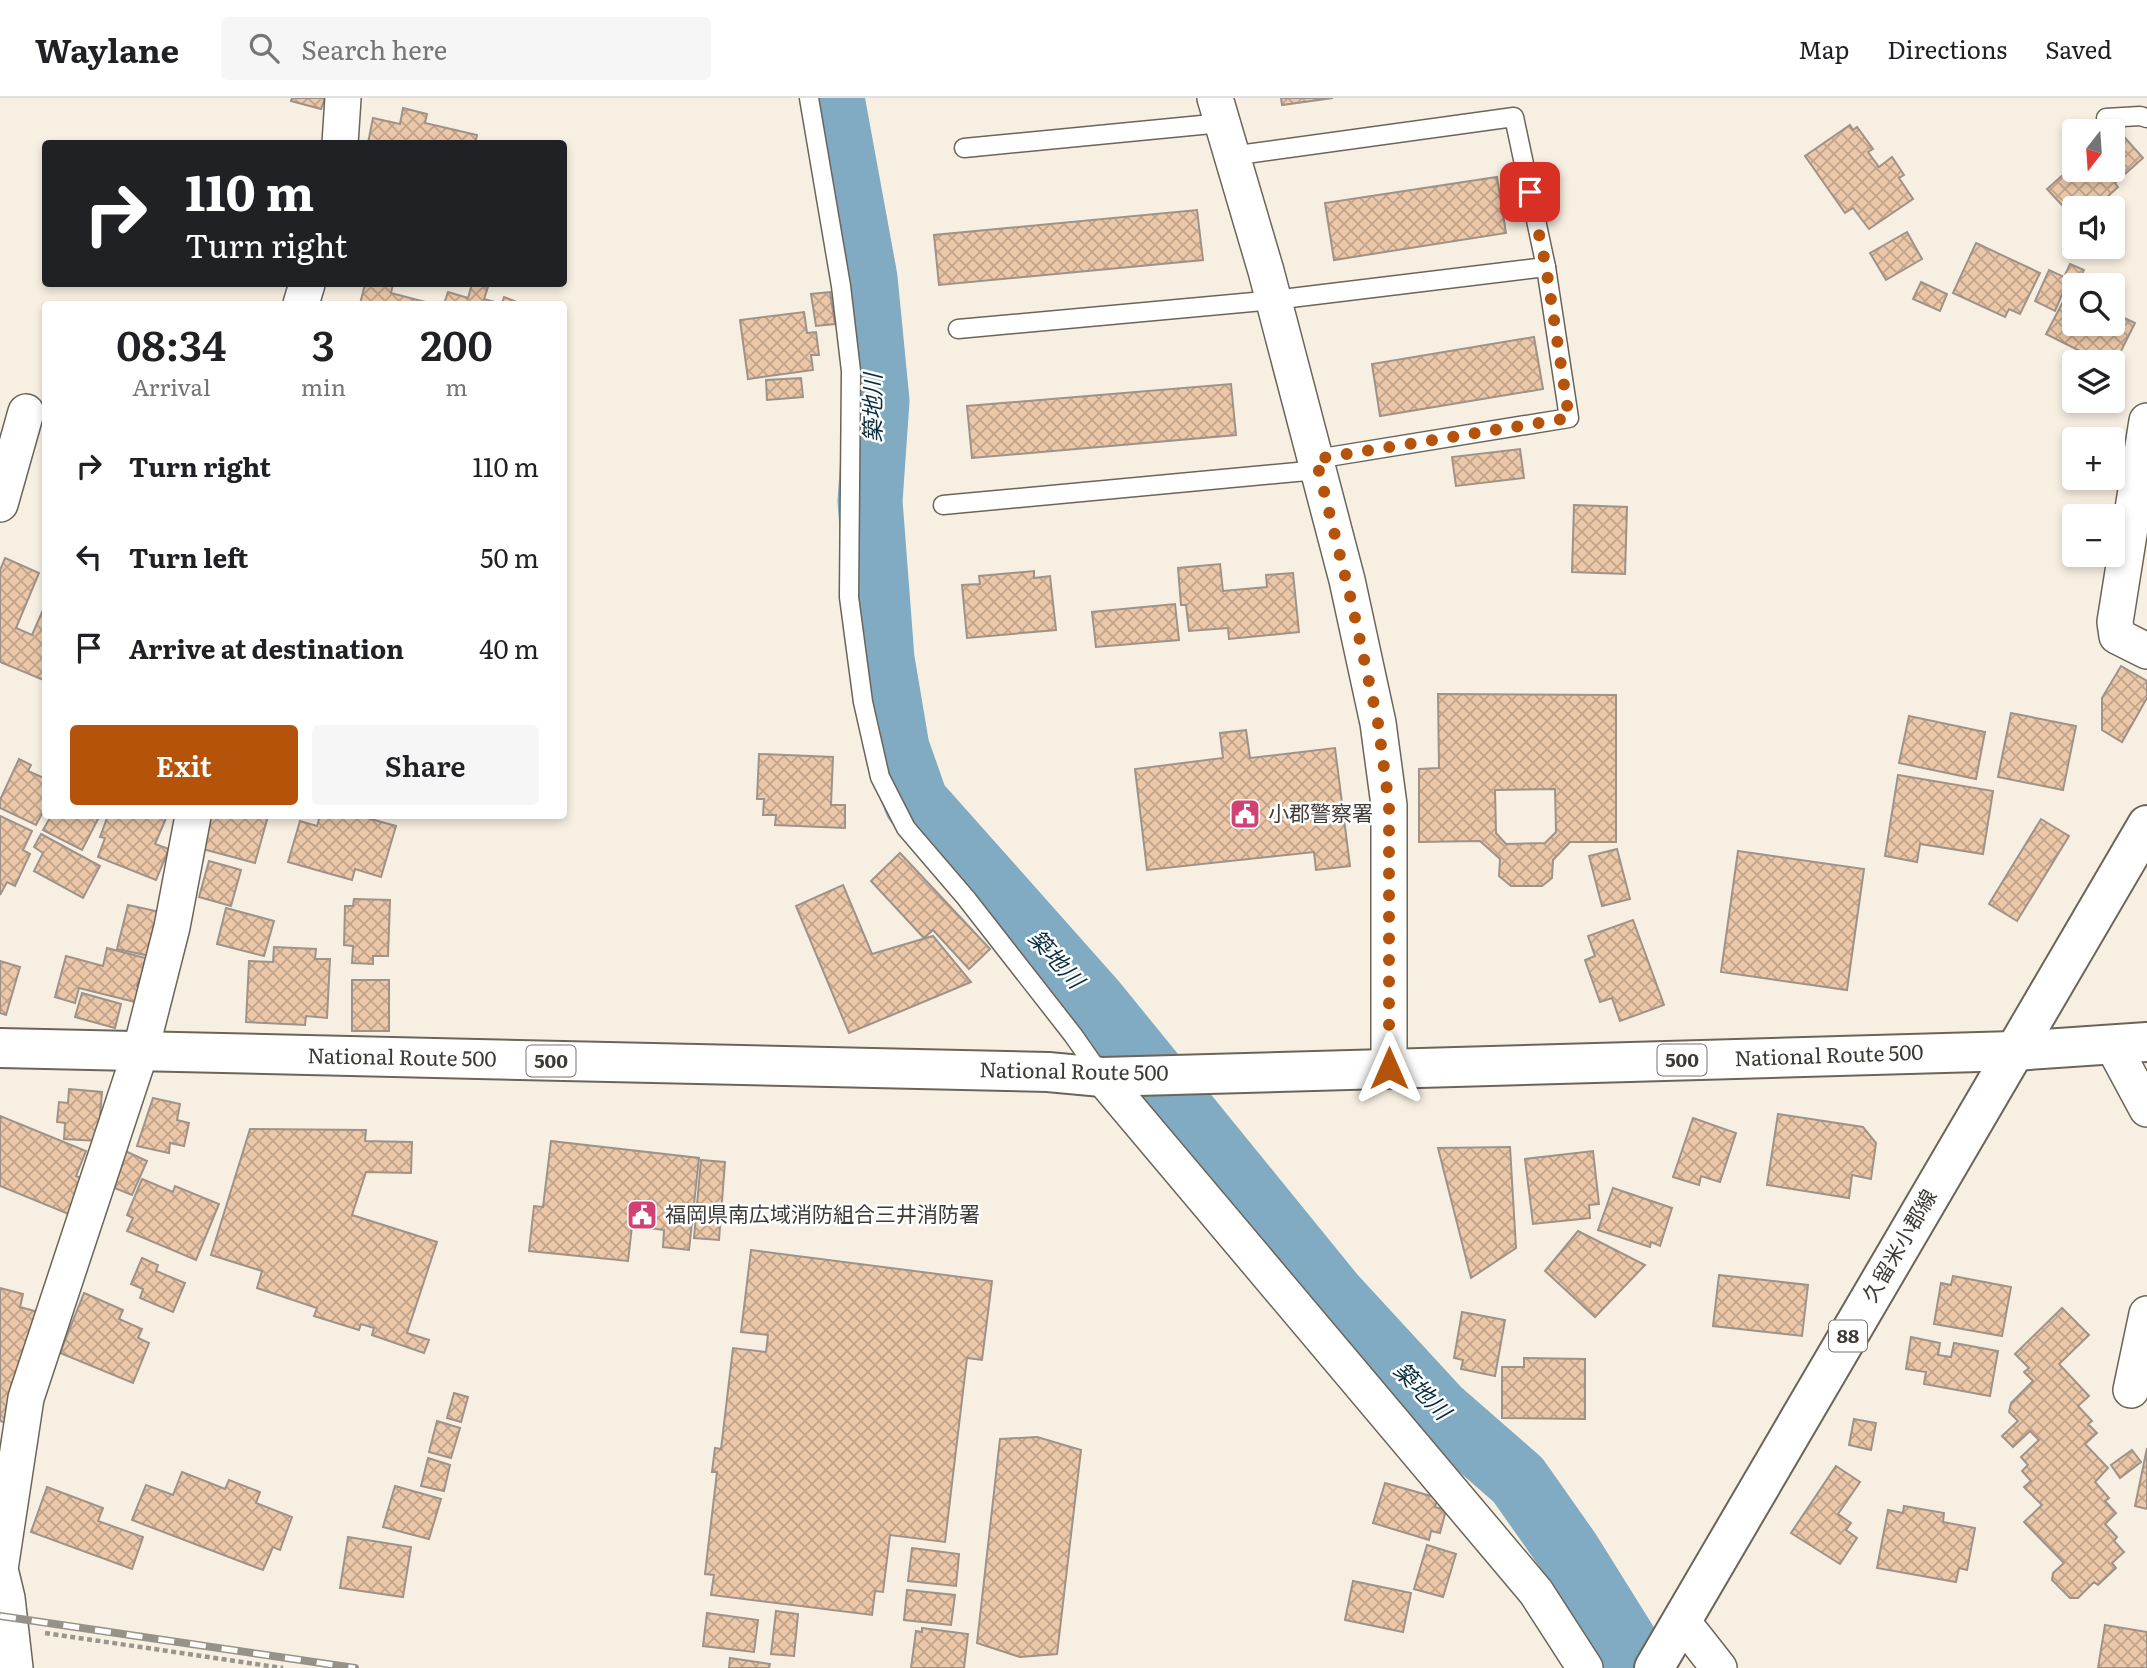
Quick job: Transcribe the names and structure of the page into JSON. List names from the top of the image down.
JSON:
{
  "streets": {
    "main road": [
      "National Route 500",
      "500",
      "久留米小郡線",
      "88"
    ]
  },
  "crossings": [
    ["National Route 500", "久留米小郡線"]
  ],
  "water": ["築地川"],
  "places": {
    "public building": ["小郡警察署", "福岡県南広域消防組合三井消防署"]
  },
  "north": "bottom",
  "page": {
    "header": "Waylane",
    "search": "Search here",
    "nav": ["Map", "Directions", "Saved"],
    "map_buttons": ["+", "−"],
    "turn": ["110 m", "Turn right"],
    "eta": [
      "08:34",
      "Arrival",
      "3",
      "min",
      "200",
      "m"
    ],
    "list": [
      {
        "name": "Turn right",
        "value": "110 m"
      },
      {
        "name": "Turn left",
        "value": "50 m"
      },
      {
        "name": "Arrive at destination",
        "value": "40 m"
      }
    ],
    "buttons": ["Exit", "Share"]
  }
}
